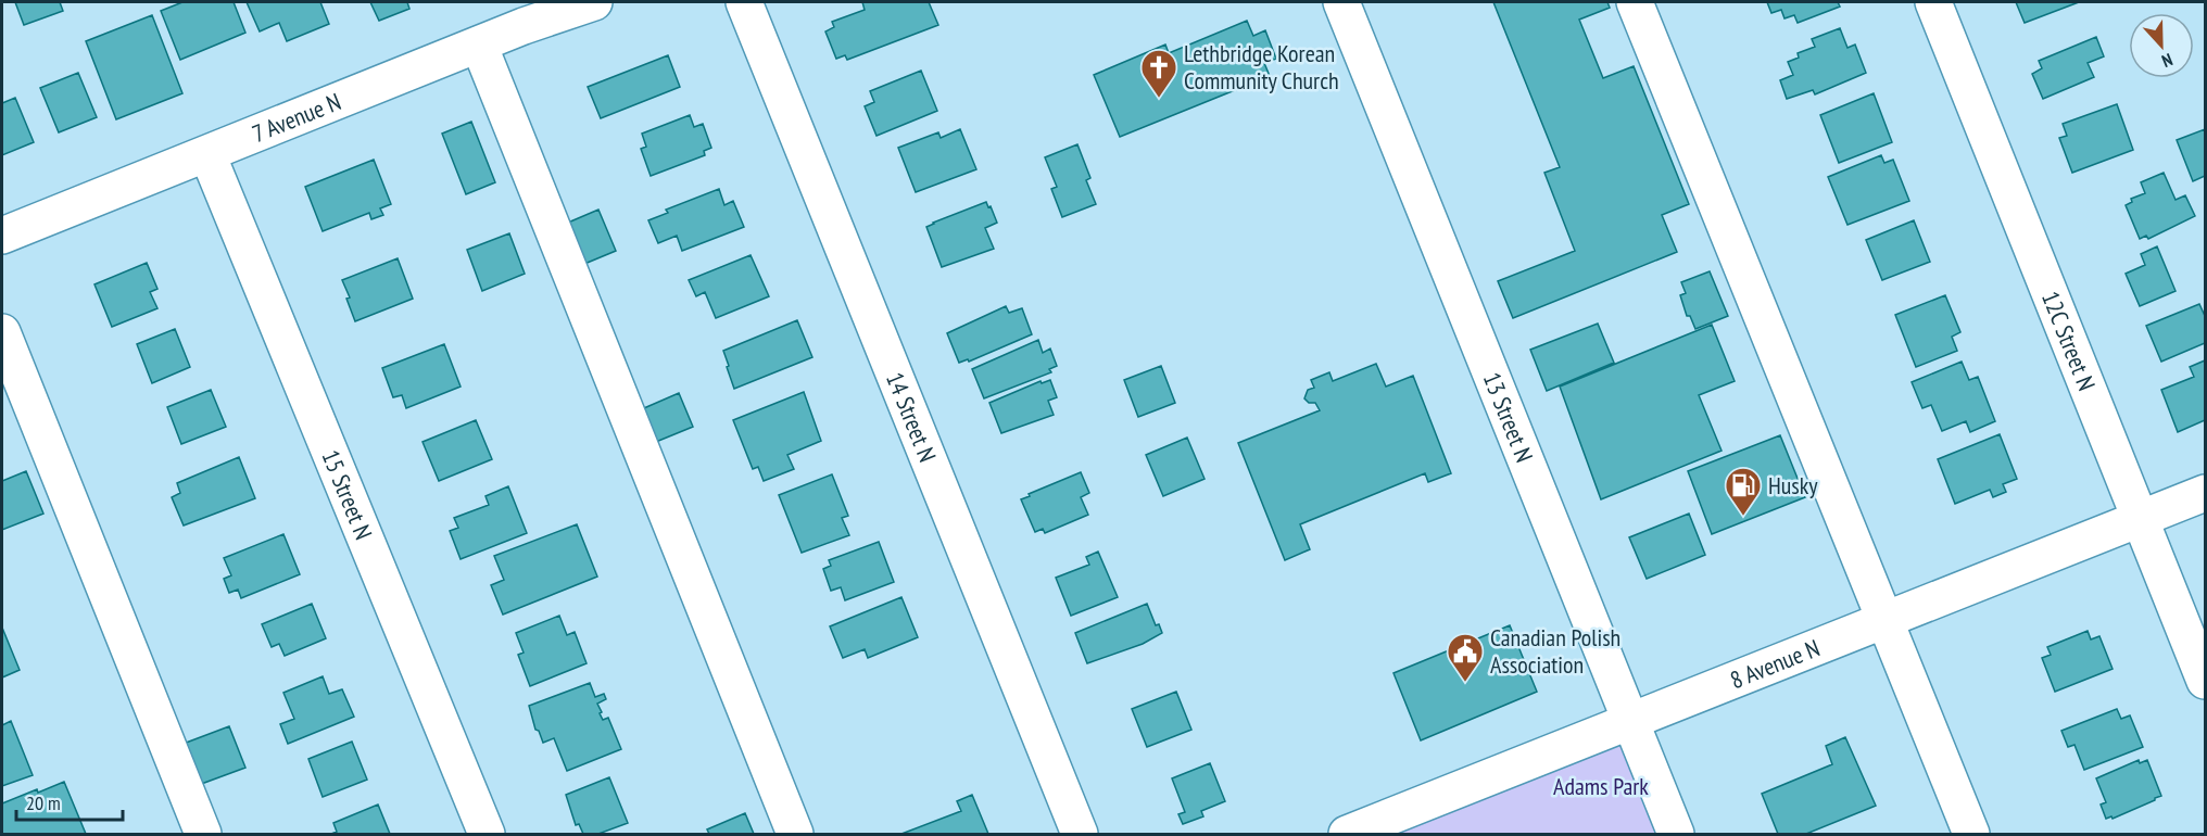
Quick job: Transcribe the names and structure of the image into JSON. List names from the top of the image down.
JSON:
{
  "streets": {
    "street": [
      "7 Avenue N",
      "12C Street N",
      "14 Street N",
      "13 Street N",
      "15 Street N",
      "8 Avenue N"
    ]
  },
  "crossings": [
    ["7 Avenue N", "15 Street N"],
    ["12C Street N", "8 Avenue N"],
    ["13 Street N", "8 Avenue N"]
  ],
  "parks": ["Adams Park"],
  "places": {
    "church": ["Lethbridge Korean Community Church"],
    "fuel station": ["Husky"],
    "public building": ["Canadian Polish Association"]
  },
  "scale_bar": "20 m",
  "north": "bottom"
}
